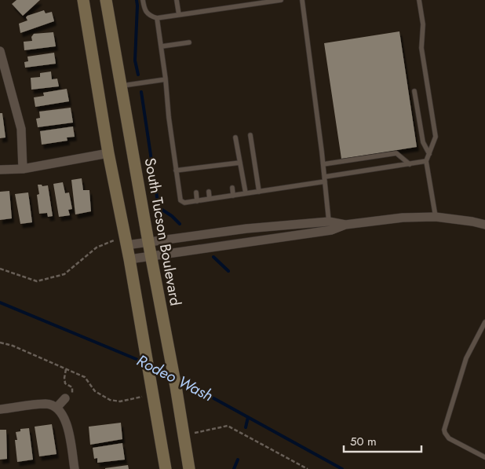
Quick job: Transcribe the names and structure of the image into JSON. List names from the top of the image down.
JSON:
{
  "streets": {
    "main road": ["South Tucson Boulevard"]
  },
  "water": ["Rodeo Wash"],
  "scale_bar": "50 m"
}
